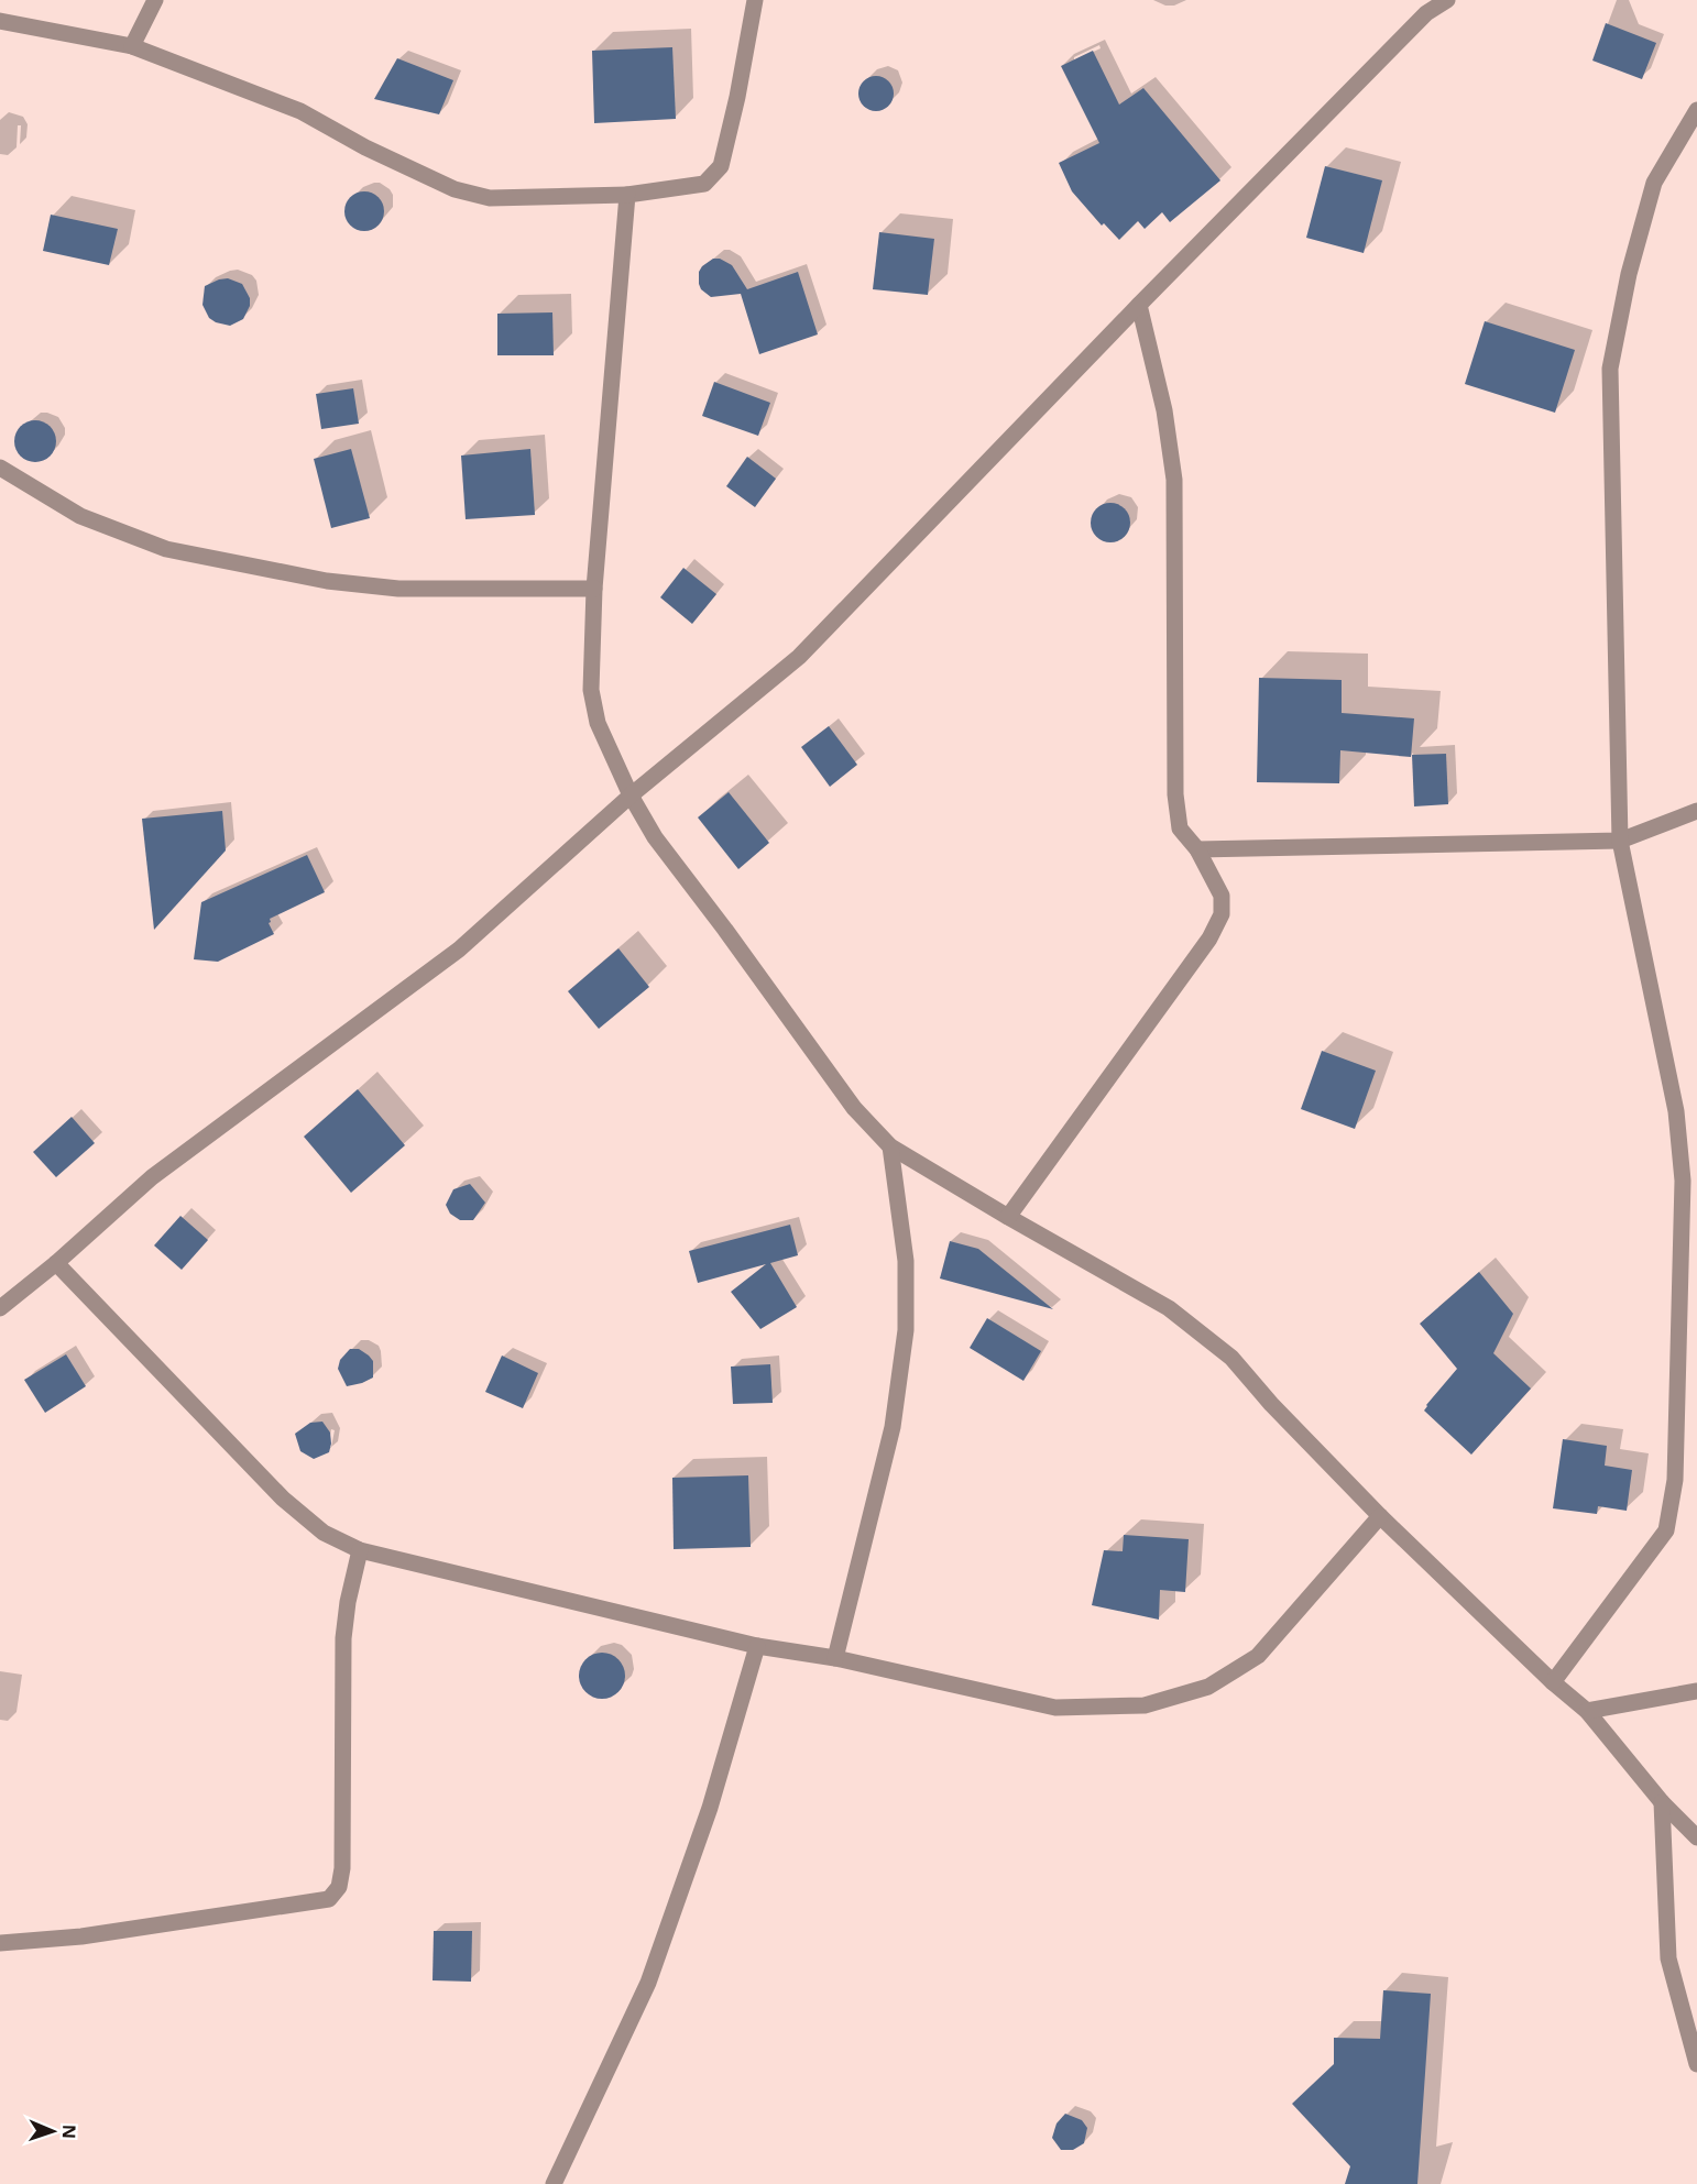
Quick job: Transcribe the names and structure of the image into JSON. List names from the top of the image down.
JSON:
{
  "north": "right"
}
